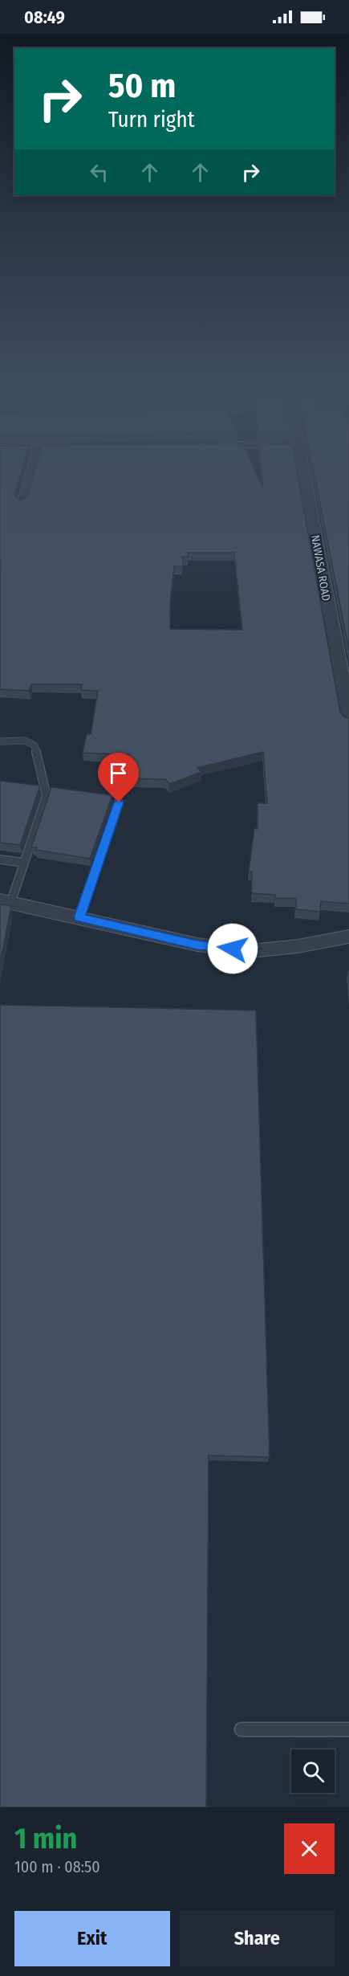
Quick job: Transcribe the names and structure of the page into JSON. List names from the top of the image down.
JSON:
{
  "streets": {
    "street": ["NAWASA ROAD"]
  },
  "page": {
    "status": "08:49",
    "turn": ["50 m", "Turn right"],
    "heading": ["1 min", "100 m · 08:50"],
    "buttons": ["Exit", "Share"]
  }
}
